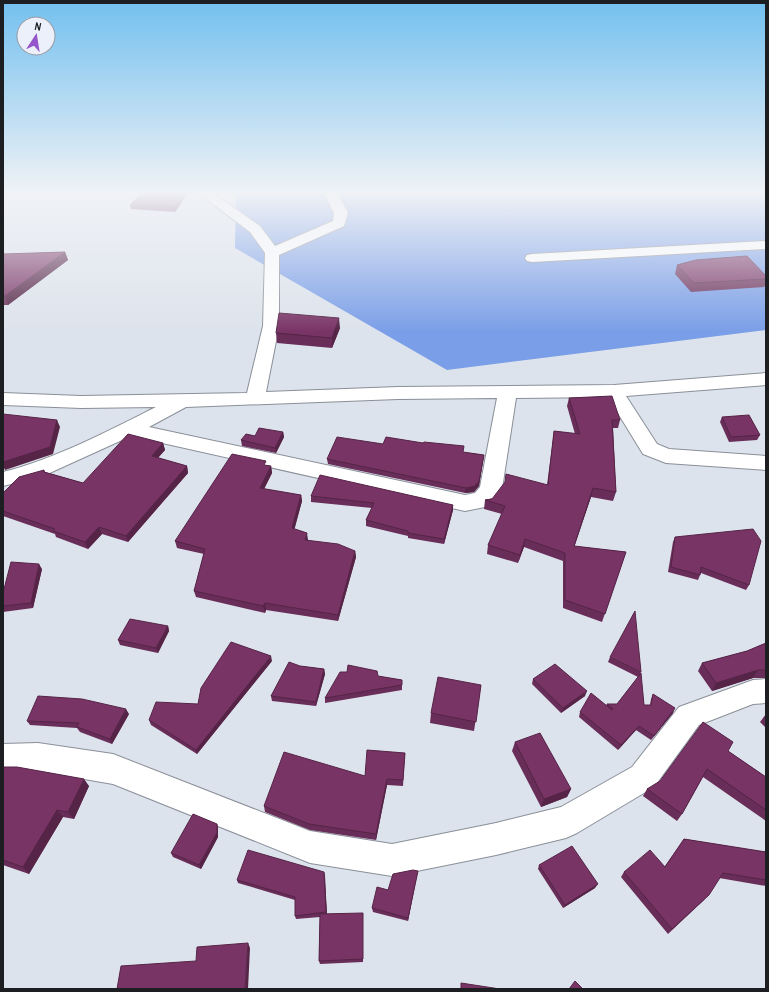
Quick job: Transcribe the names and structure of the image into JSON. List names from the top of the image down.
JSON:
{
  "north": "top"
}
